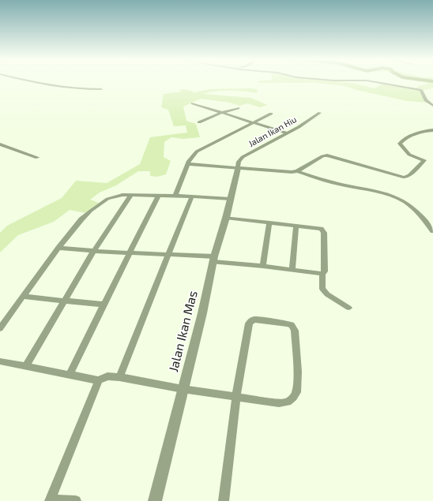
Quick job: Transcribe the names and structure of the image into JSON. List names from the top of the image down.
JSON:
{
  "streets": {
    "street": ["Jalan Ikan Hiu", "Jalan Ikan Mas"]
  },
  "crossings": [
    ["Jalan Ikan Hiu", "Jalan Ikan Mas"]
  ]
}
